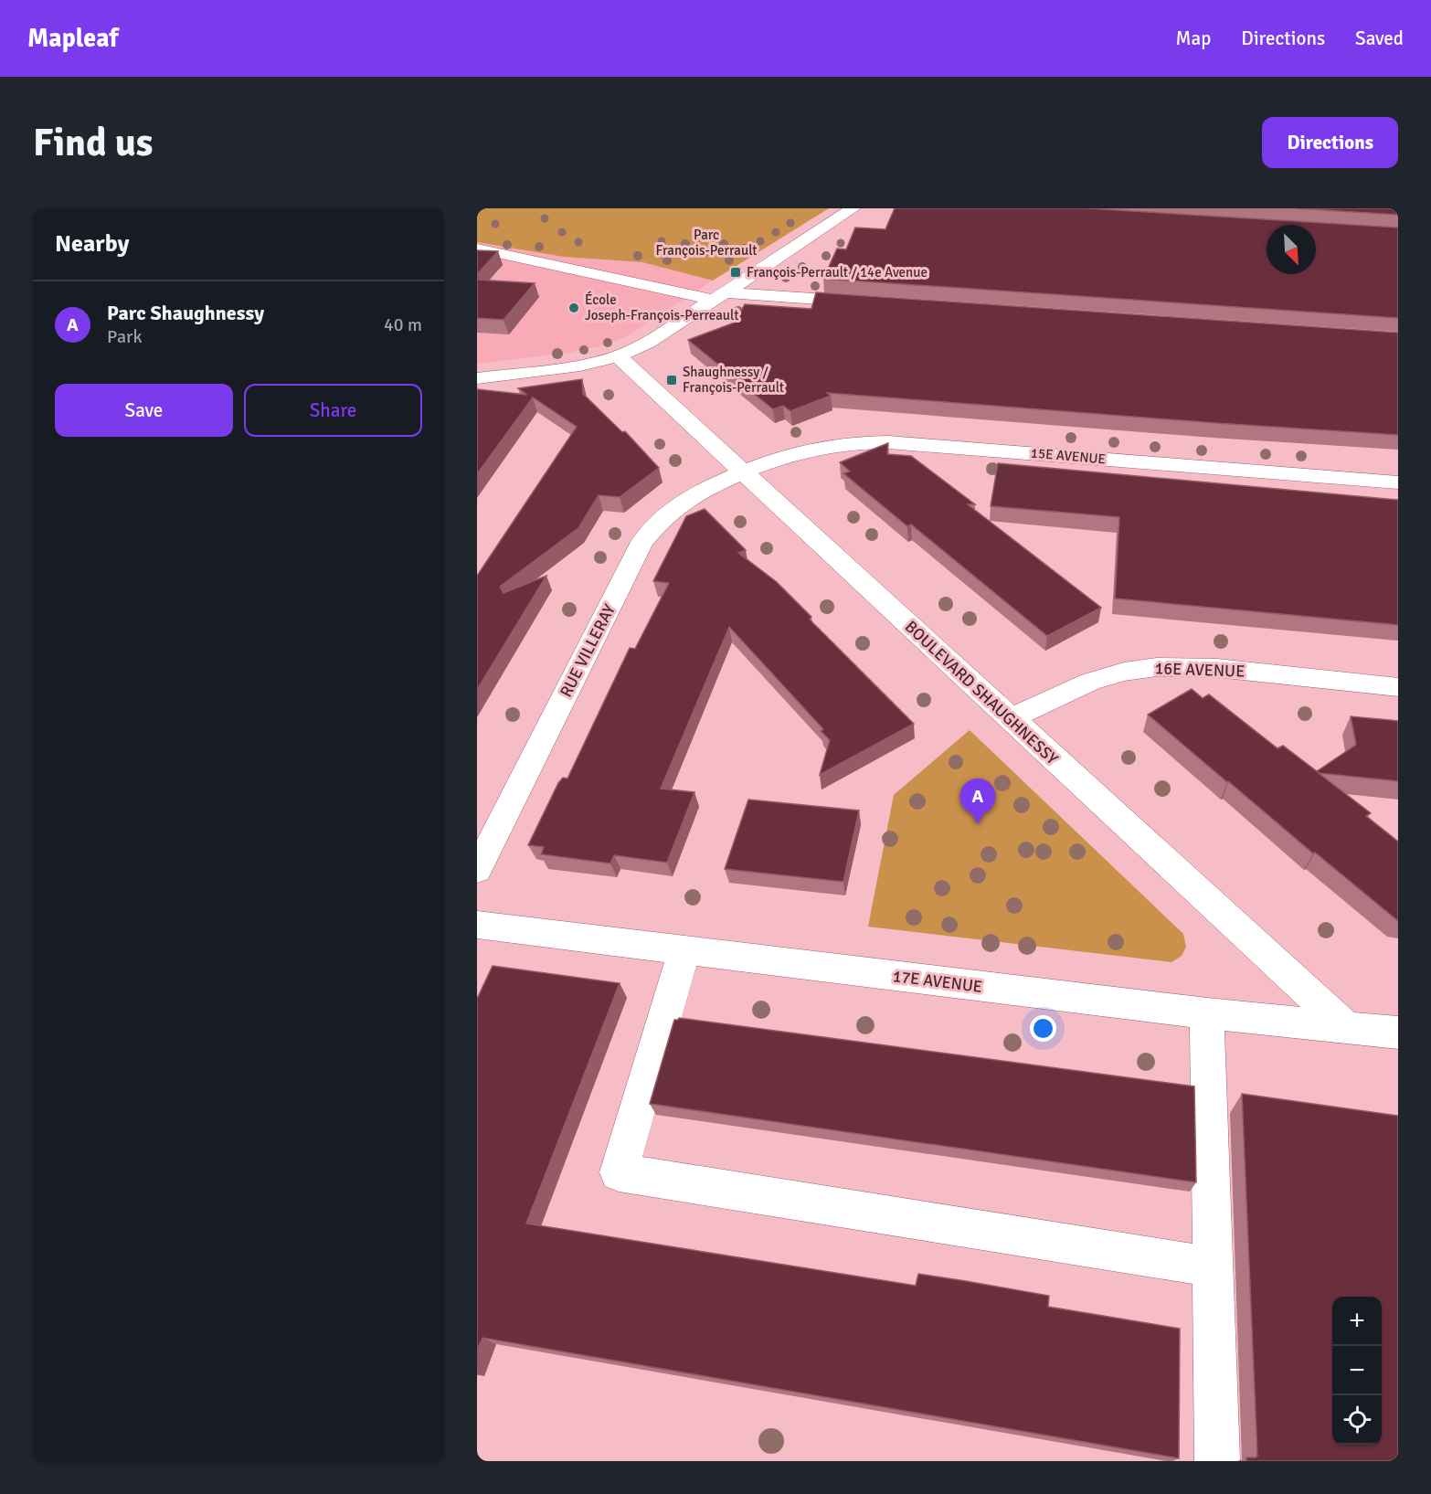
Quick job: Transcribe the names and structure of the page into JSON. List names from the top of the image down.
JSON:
{
  "streets": {
    "street": [
      "15E AVENUE",
      "RUE VILLERAY",
      "16E AVENUE",
      "BOULEVARD SHAUGHNESSY",
      "17E AVENUE"
    ]
  },
  "crossings": [
    ["15E AVENUE", "RUE VILLERAY"],
    ["15E AVENUE", "BOULEVARD SHAUGHNESSY"],
    ["RUE VILLERAY", "BOULEVARD SHAUGHNESSY"],
    ["16E AVENUE", "BOULEVARD SHAUGHNESSY"],
    ["BOULEVARD SHAUGHNESSY", "17E AVENUE"]
  ],
  "parks": ["Parc François-Perrault"],
  "places": {
    "transit": ["François-Perrault / 14e Avenue", "Shaughnessy / François-Perrault"],
    "other": ["École Joseph-François-Perreault"]
  },
  "north": "bottom right",
  "page": {
    "header": "Mapleaf",
    "nav": ["Map", "Directions", "Saved"],
    "buttons": [
      "Directions",
      ["Save", "Share"]
    ],
    "title": "Find us",
    "heading": "Nearby",
    "list": [
      {
        "mark": "A",
        "name": "Parc Shaughnessy",
        "note": "Park",
        "value": "40 m"
      }
    ],
    "pins": "A",
    "map_buttons": ["+", "−"]
  }
}
